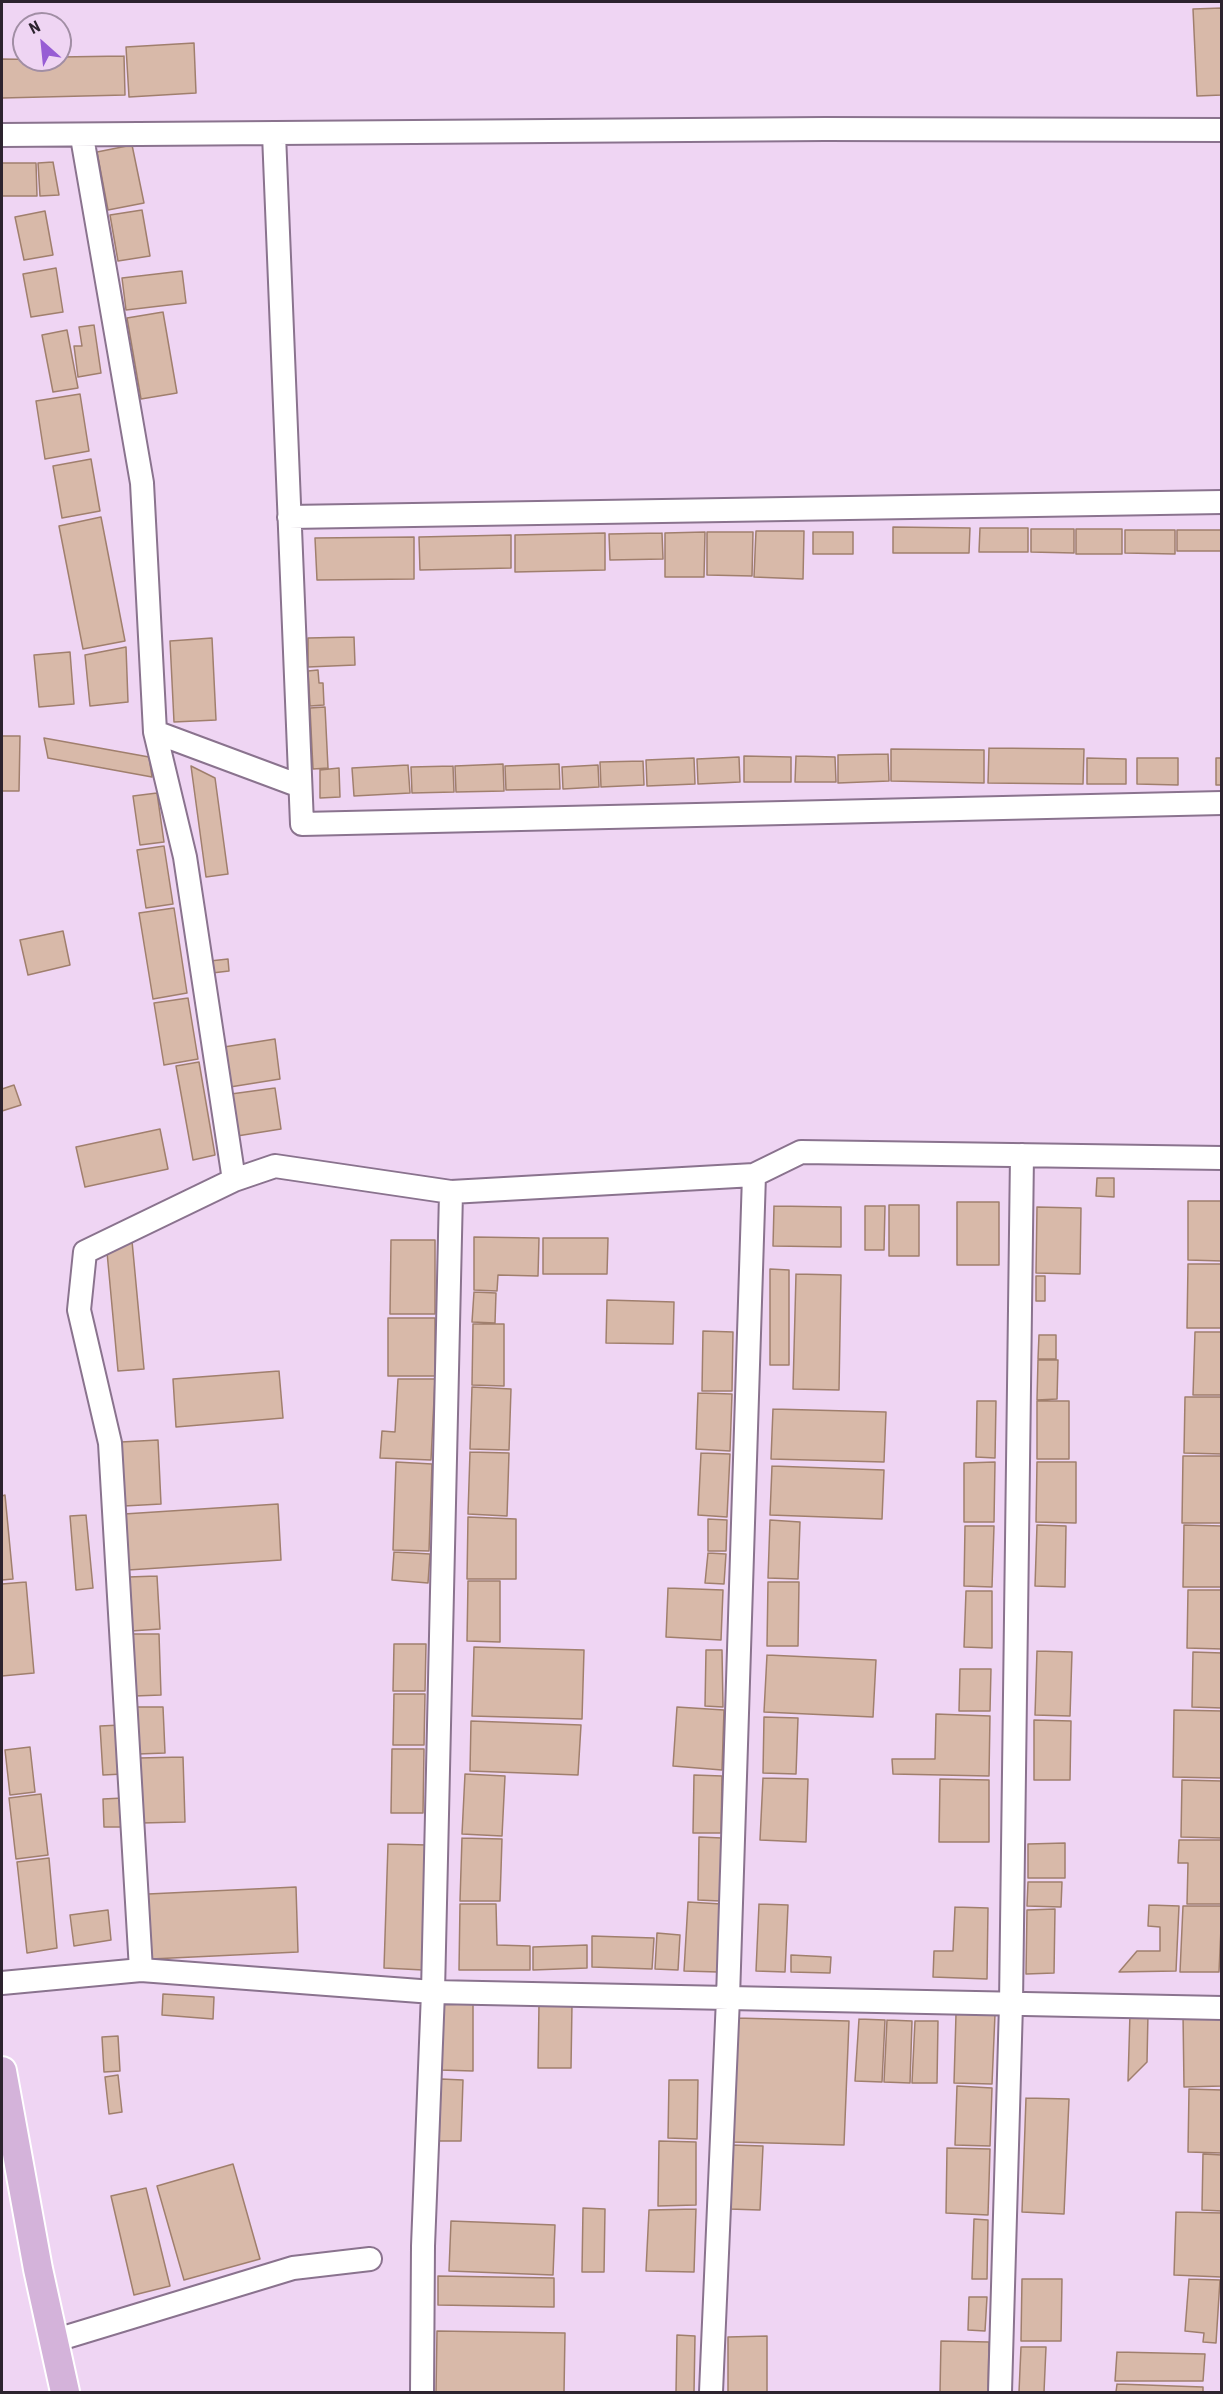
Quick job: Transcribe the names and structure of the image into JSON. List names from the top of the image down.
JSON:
{
  "north": "top left"
}
